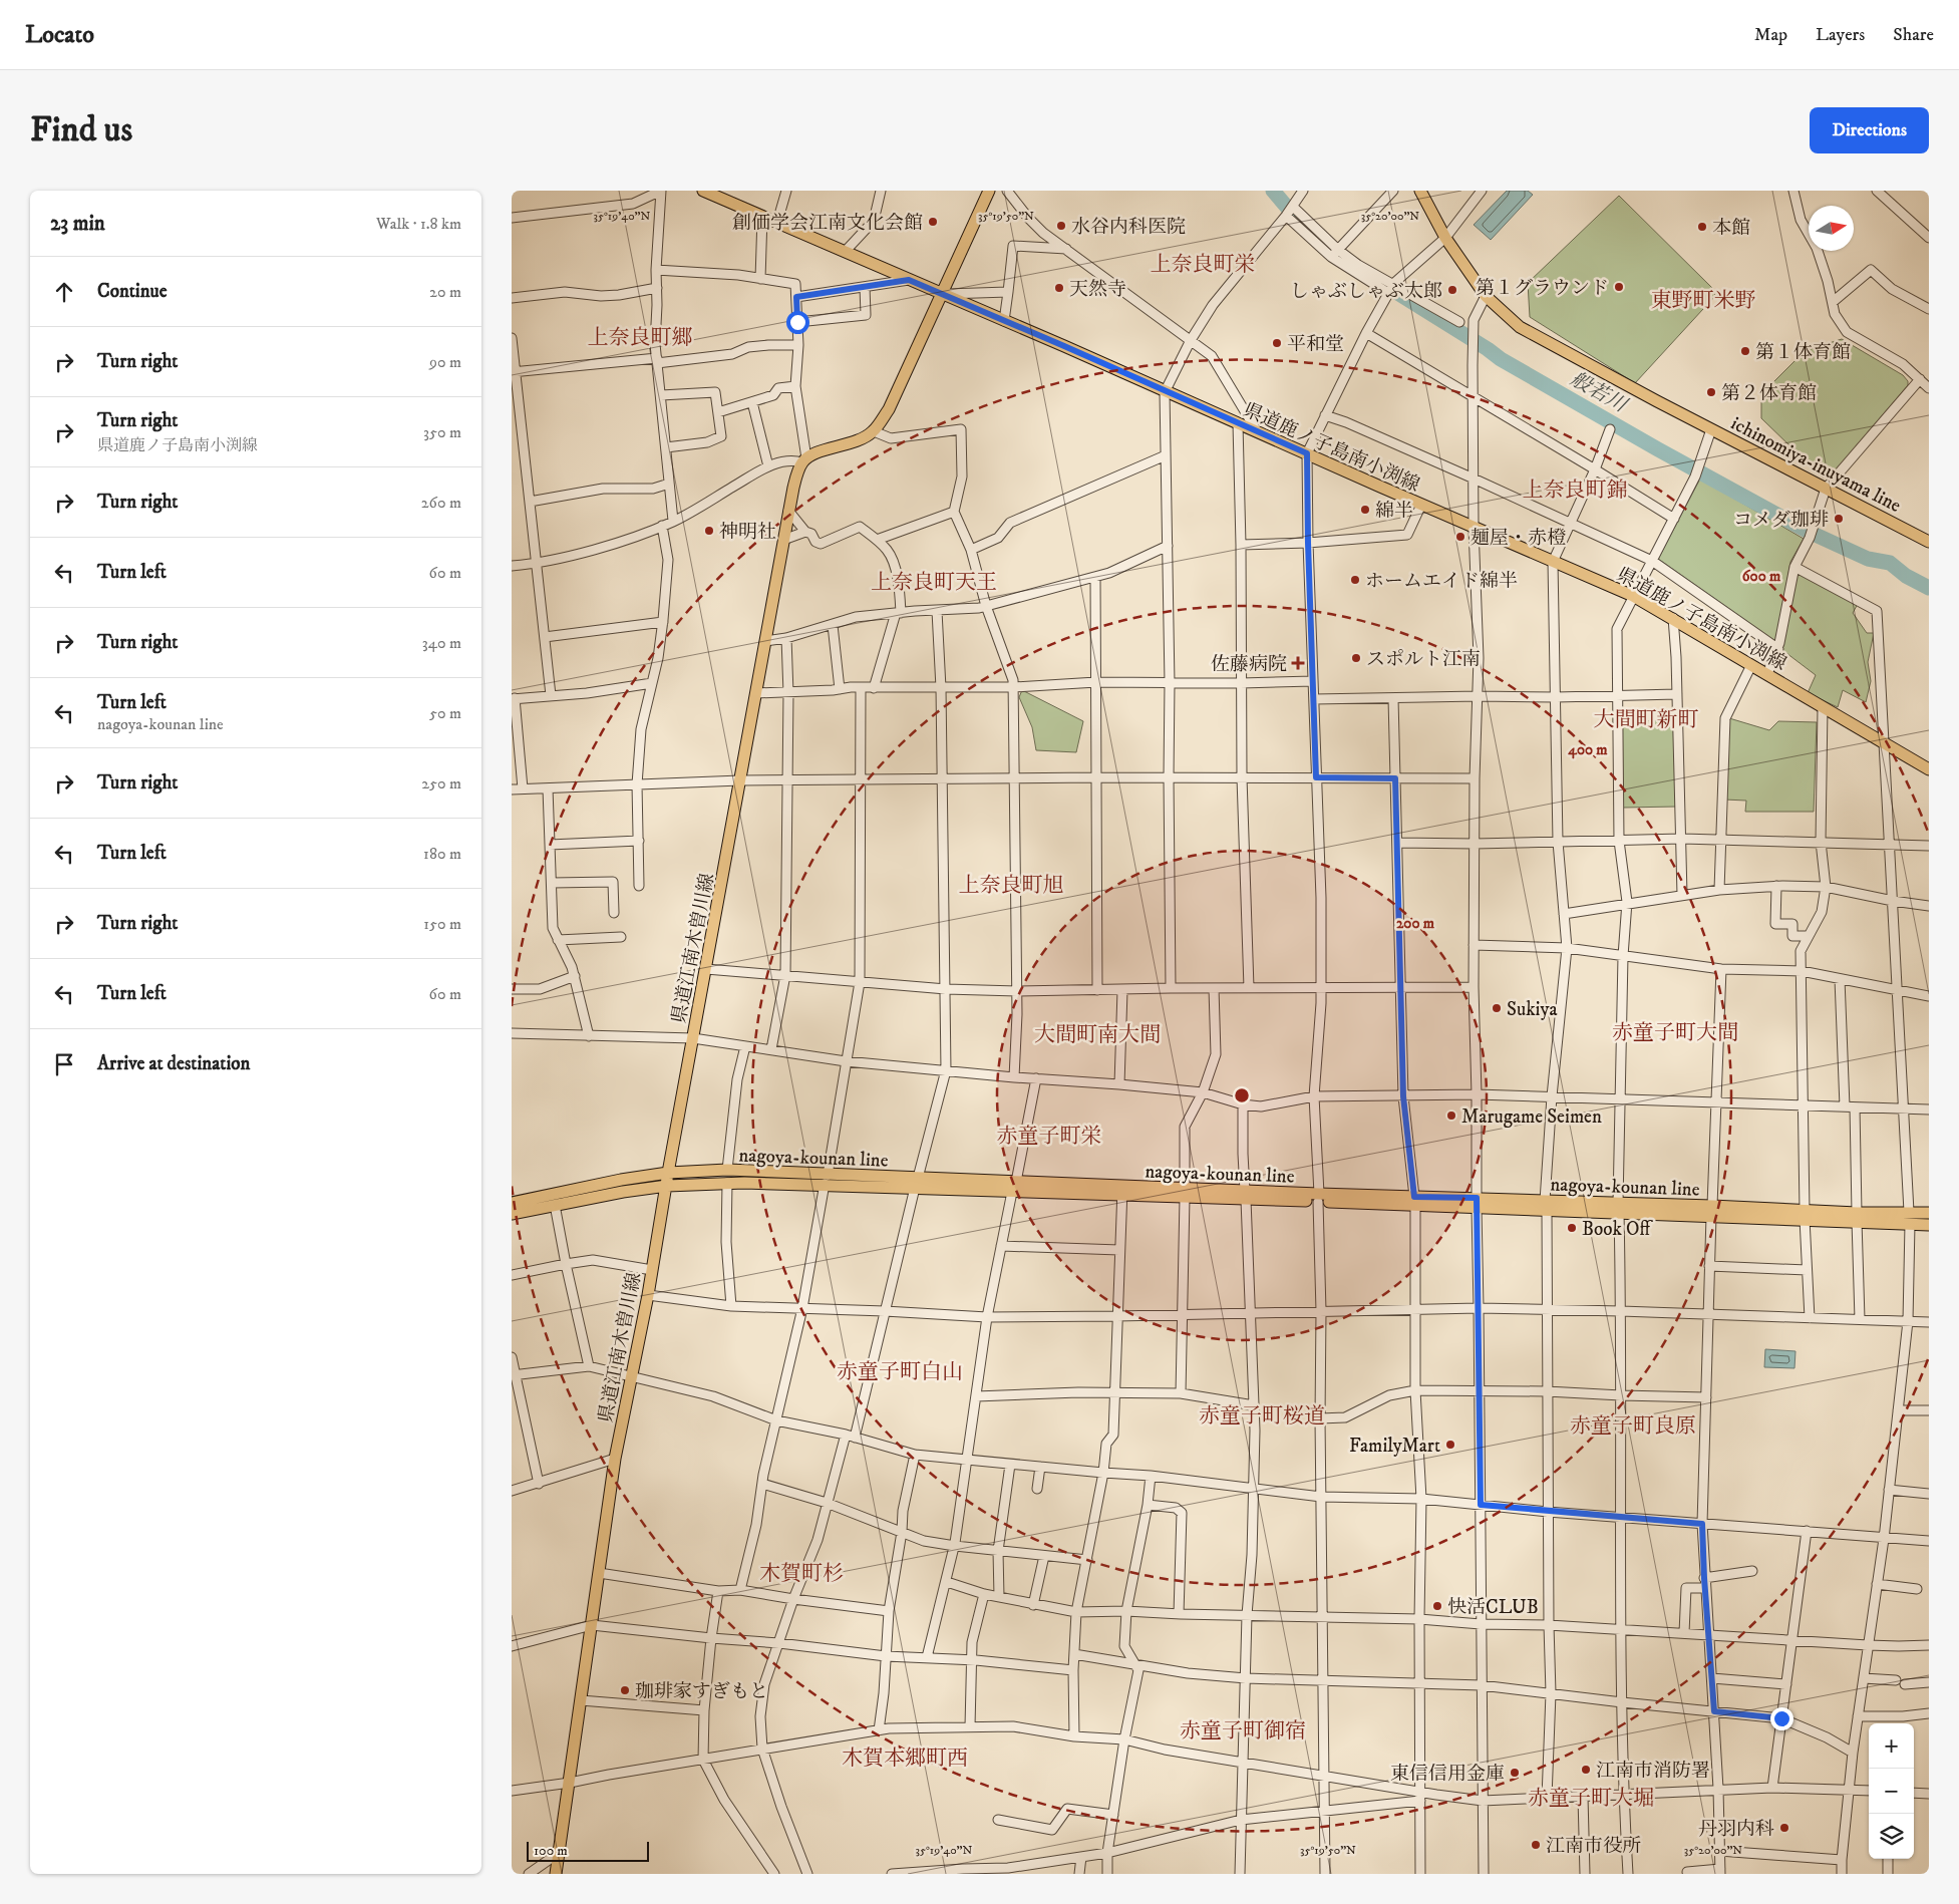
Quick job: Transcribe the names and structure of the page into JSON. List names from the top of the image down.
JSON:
{
  "streets": {
    "main road": [
      "県道鹿ノ子島南小渕線",
      "ichinomiya-inuyama line",
      "県道江南木曽川線",
      "nagoya-kounan line"
    ]
  },
  "crossings": [
    ["県道江南木曽川線", "nagoya-kounan line"]
  ],
  "districts": [
    "上奈良町栄",
    "東野町米野",
    "上奈良町郷",
    "上奈良町錦",
    "上奈良町天王",
    "大間町新町",
    "上奈良町旭",
    "赤童子町大間",
    "大間町南大間",
    "赤童子町栄",
    "赤童子町白山",
    "赤童子町桜道",
    "赤童子町良原",
    "木賀町杉",
    "赤童子町御宿",
    "木賀本郷町西",
    "赤童子町大堀"
  ],
  "water": ["般若川"],
  "places": {
    "other": [
      "創価学会江南文化会館",
      "水谷内科医院",
      "本館",
      "第１グラウンド",
      "天然寺",
      "しゃぶしゃぶ太郎",
      "平和堂",
      "第１体育館",
      "第２体育館",
      "綿半",
      "コメダ珈琲",
      "神明社",
      "麺屋・赤橙",
      "ホームエイド綿半",
      "スポルト江南",
      "Sukiya",
      "Marugame Seimen",
      "Book Off",
      "FamilyMart",
      "快活CLUB",
      "珈琲家すぎもと",
      "江南市消防署",
      "東信信用金庫",
      "丹羽内科",
      "江南市役所"
    ],
    "health": ["佐藤病院"]
  },
  "scale_bar": "100 m",
  "north": "right",
  "page": {
    "header": "Locato",
    "nav": ["Map", "Layers", "Share"],
    "buttons": "Directions",
    "title": "Find us",
    "heading": ["23 min", "Walk · 1.8 km"],
    "list": [
      ["Continue", "20 m"],
      ["Turn right", "90 m"],
      ["Turn right", "県道鹿ノ子島南小渕線", "350 m"],
      ["Turn right", "260 m"],
      ["Turn left", "60 m"],
      ["Turn right", "340 m"],
      ["Turn left", "nagoya-kounan line", "50 m"],
      ["Turn right", "250 m"],
      ["Turn left", "180 m"],
      ["Turn right", "150 m"],
      ["Turn left", "60 m"],
      "Arrive at destination"
    ],
    "map_buttons": ["+", "−"],
    "scale": "100 m"
  },
  "coordinates": ["35°19'40\"N", "35°19'50\"N", "35°20'00\"N"],
  "rings": ["600 m", "400 m", "200 m"]
}
